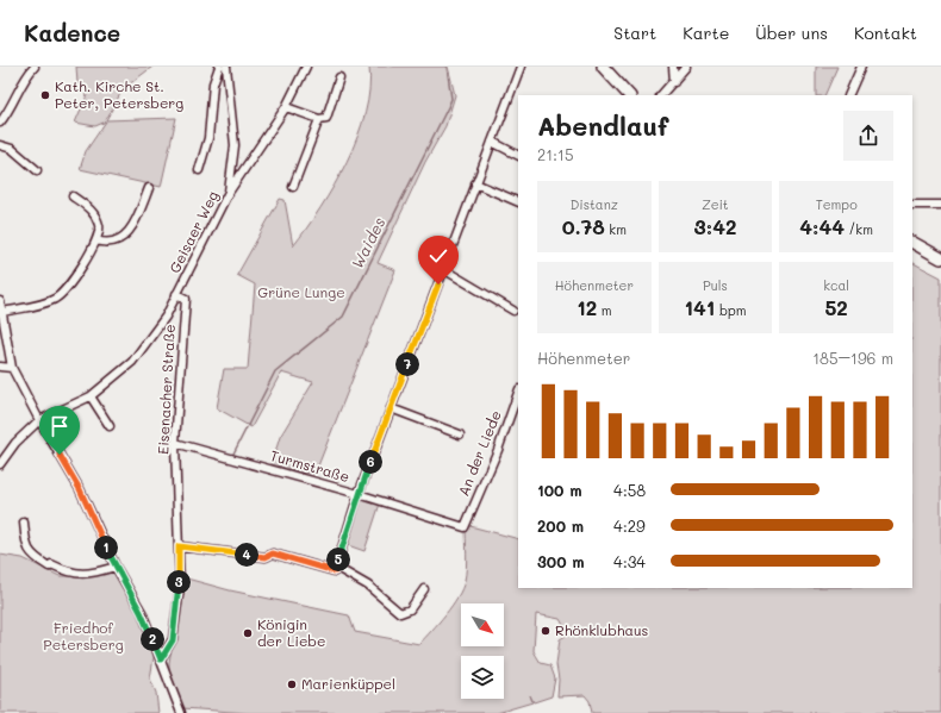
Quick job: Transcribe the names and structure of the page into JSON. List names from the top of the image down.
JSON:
{
  "streets": {
    "street": [
      "Geisaer Weg",
      "Eisenacher Straße",
      "An der Liede",
      "Turmstraße"
    ]
  },
  "crossings": [
    ["Geisaer Weg", "Eisenacher Straße"],
    ["Eisenacher Straße", "Turmstraße"],
    ["An der Liede", "Turmstraße"]
  ],
  "water": ["Waides"],
  "parks": ["Grüne Lunge", "Friedhof Petersberg"],
  "places": [
    "Kath. Kirche St. Peter, Petersberg",
    "Rhönklubhaus",
    "Königin der Liebe",
    "Marienküppel"
  ],
  "north": "bottom right",
  "page": {
    "header": "Kadence",
    "nav": [
      "Start",
      "Karte",
      "Über uns",
      "Kontakt"
    ],
    "heading": ["Abendlauf", "21:15"],
    "stats": [
      ["Distanz", "0.78 km"],
      ["Zeit", "3:42"],
      ["Tempo", "4:44 /km"],
      ["Höhenmeter", "12 m"],
      ["Puls", "141 bpm"],
      ["kcal", "52"]
    ],
    "chart": ["Höhenmeter", "185–196 m"],
    "pins": [
      "7",
      "6",
      "1",
      "4",
      "5",
      "3",
      "2"
    ],
    "list": [
      {
        "name": "100 m",
        "note": "4:58"
      },
      {
        "name": "200 m",
        "note": "4:29"
      },
      {
        "name": "300 m",
        "note": "4:34"
      }
    ]
  }
}
